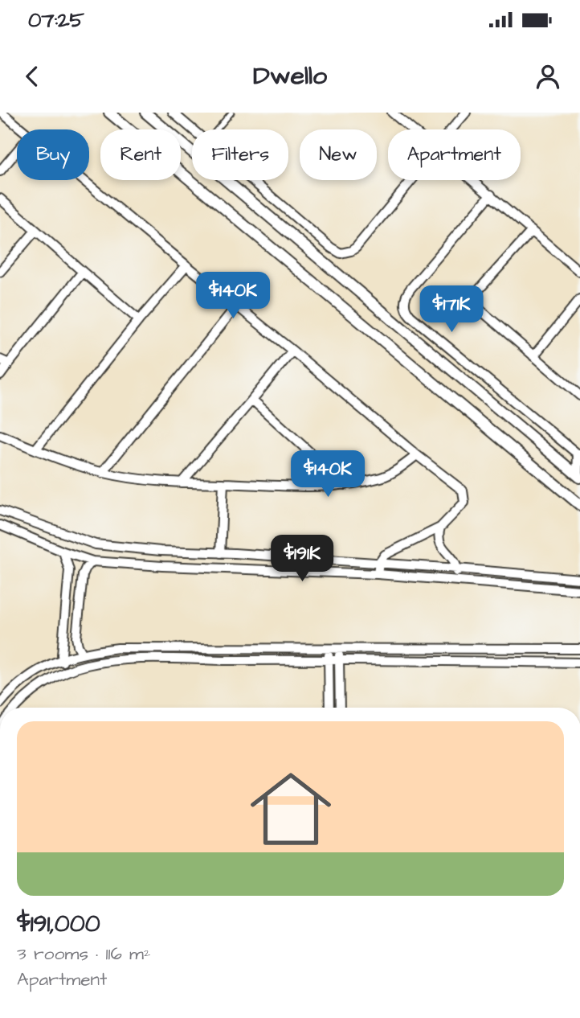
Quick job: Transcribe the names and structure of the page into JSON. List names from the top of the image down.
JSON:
{
  "page": {
    "status": "07:25",
    "header": "Dwello",
    "chip": [
      "Buy",
      "Rent",
      "Filters",
      "New",
      "Apartment"
    ],
    "price": [
      "$140K",
      "$171K",
      "$140K",
      "$191K"
    ],
    "list": [
      {
        "name": "$191,000",
        "note": "3 rooms · 116 m² · Apartment"
      }
    ]
  }
}
